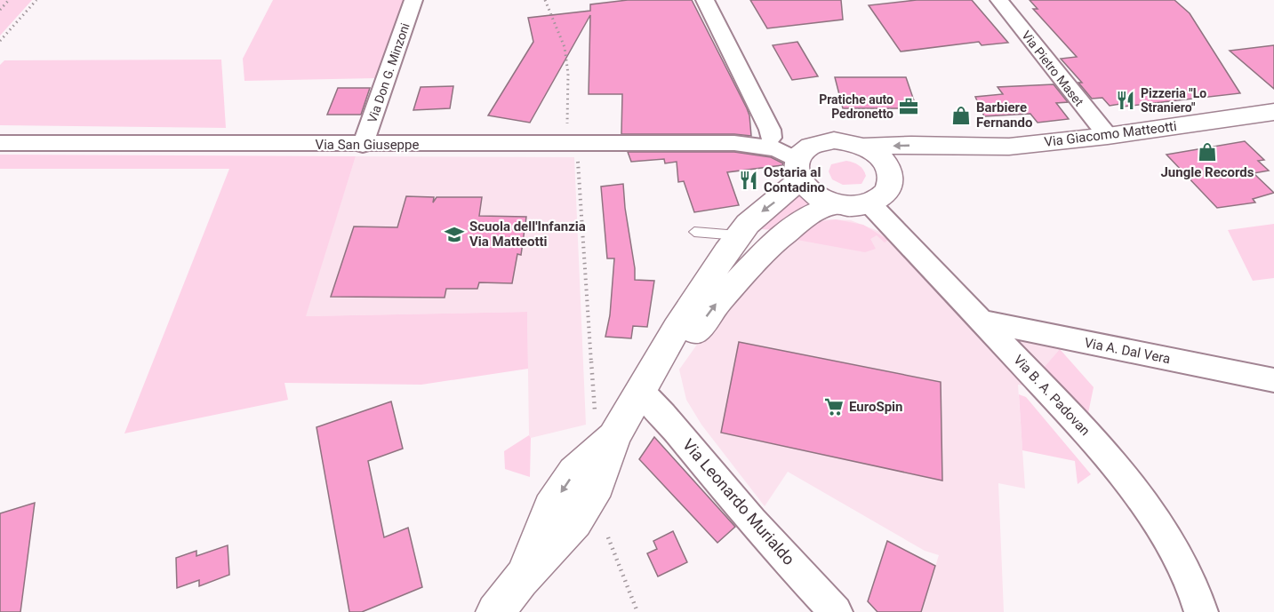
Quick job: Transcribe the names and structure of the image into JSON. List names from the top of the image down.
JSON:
{
  "streets": {
    "street": [
      "Via Pietro Maset",
      "Via Don G. Minzoni",
      "Via Giacomo Matteotti",
      "Via San Giuseppe",
      "Via A. Dal Vera",
      "Via B. A. Padovan",
      "Via Leonardo Murialdo"
    ]
  },
  "crossings": [
    ["Via Pietro Maset", "Via Giacomo Matteotti"],
    ["Via Don G. Minzoni", "Via San Giuseppe"],
    ["Via San Giuseppe", "Via B. A. Padovan"],
    ["Via A. Dal Vera", "Via B. A. Padovan"]
  ],
  "places": {
    "restaurant": ["Pizzeria \"Lo Straniero\"", "Ostaria al Contadino"],
    "office": ["Pratiche auto Pedronetto"],
    "shop": ["Barbiere Fernando", "Jungle Records"],
    "school or university": ["Scuola dell'Infanzia Via Matteotti"],
    "supermarket": ["EuroSpin"]
  }
}
